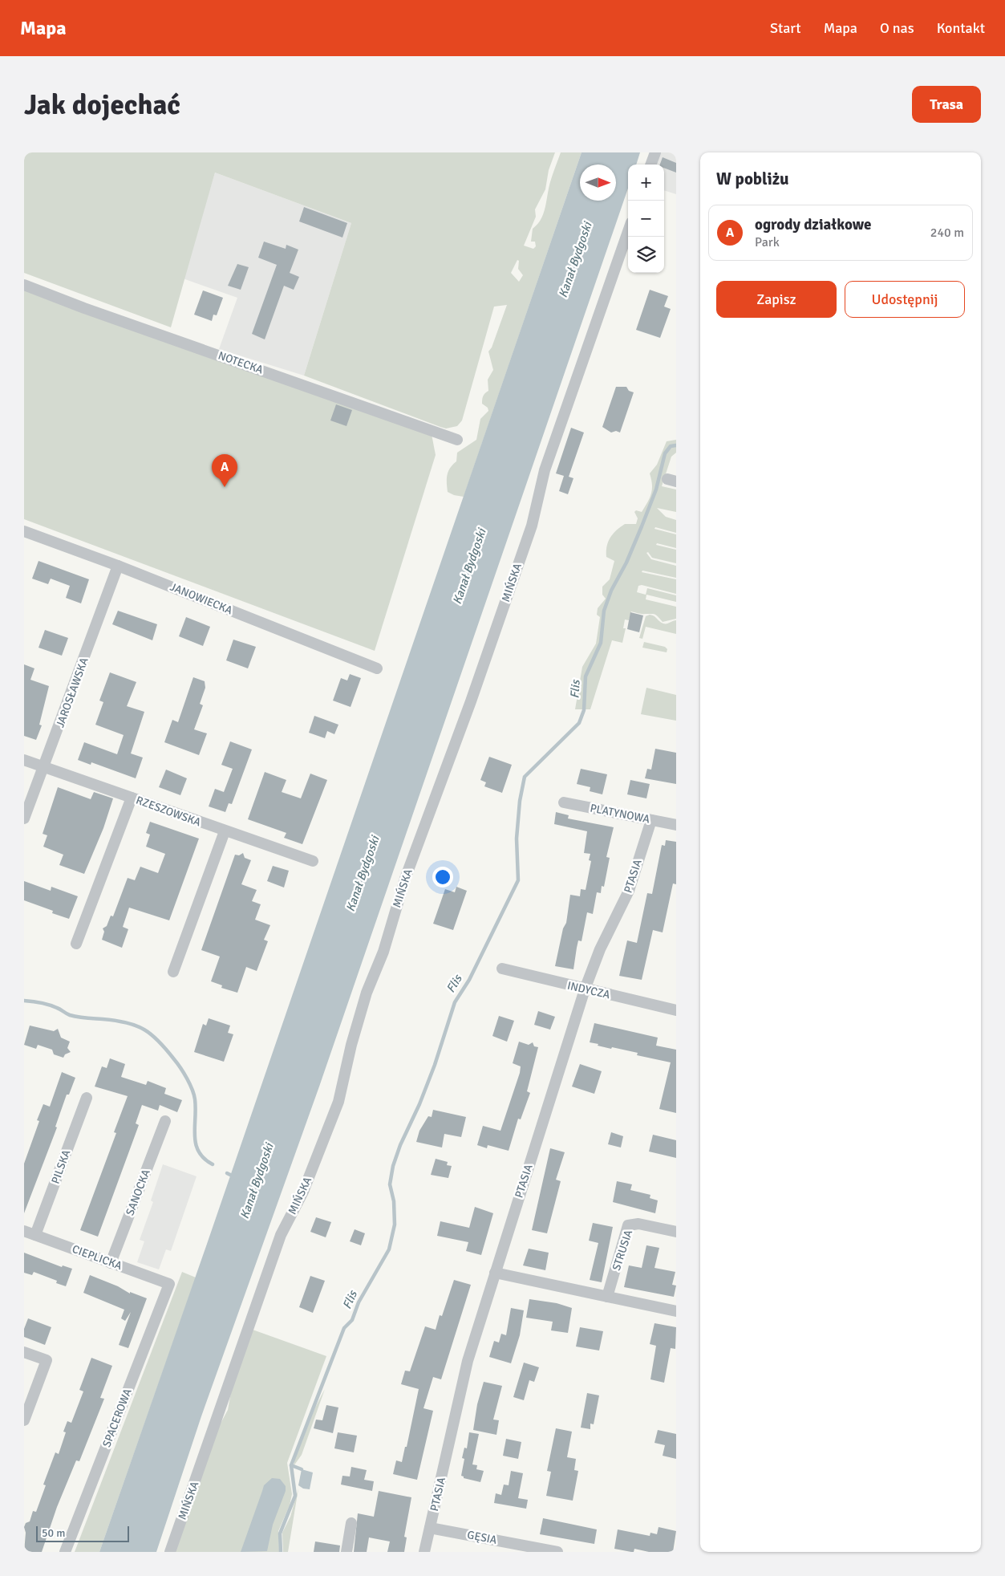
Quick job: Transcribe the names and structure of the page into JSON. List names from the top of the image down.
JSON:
{
  "streets": {
    "street": [
      "NOTECKA",
      "MIŃSKA",
      "JANOWIECKA",
      "JAROSŁAWSKA",
      "RZESZOWSKA",
      "PLATYNOWA",
      "PTASIA",
      "INDYCZA",
      "PILSKA",
      "SANOCKA",
      "STRUSIA",
      "CIEPLICKA",
      "SPACEROWA",
      "GĘSIA"
    ]
  },
  "crossings": [
    ["JANOWIECKA", "JAROSŁAWSKA"],
    ["JAROSŁAWSKA", "RZESZOWSKA"],
    ["PLATYNOWA", "PTASIA"],
    ["PTASIA", "INDYCZA"],
    ["PTASIA", "GĘSIA"],
    ["PILSKA", "CIEPLICKA"],
    ["SANOCKA", "CIEPLICKA"],
    ["CIEPLICKA", "SPACEROWA"]
  ],
  "water": ["Kanał Bydgoski", "Flis"],
  "scale_bar": "50 m",
  "north": "right",
  "page": {
    "header": "Mapa",
    "nav": [
      "Start",
      "Mapa",
      "O nas",
      "Kontakt"
    ],
    "buttons": [
      "Trasa",
      ["Zapisz", "Udostępnij"]
    ],
    "title": "Jak dojechać",
    "heading": "W pobliżu",
    "map_buttons": ["+", "−"],
    "list": [
      {
        "mark": "A",
        "name": "ogrody działkowe",
        "note": "Park",
        "value": "240 m"
      }
    ],
    "pins": "A",
    "scale": "50 m"
  }
}
